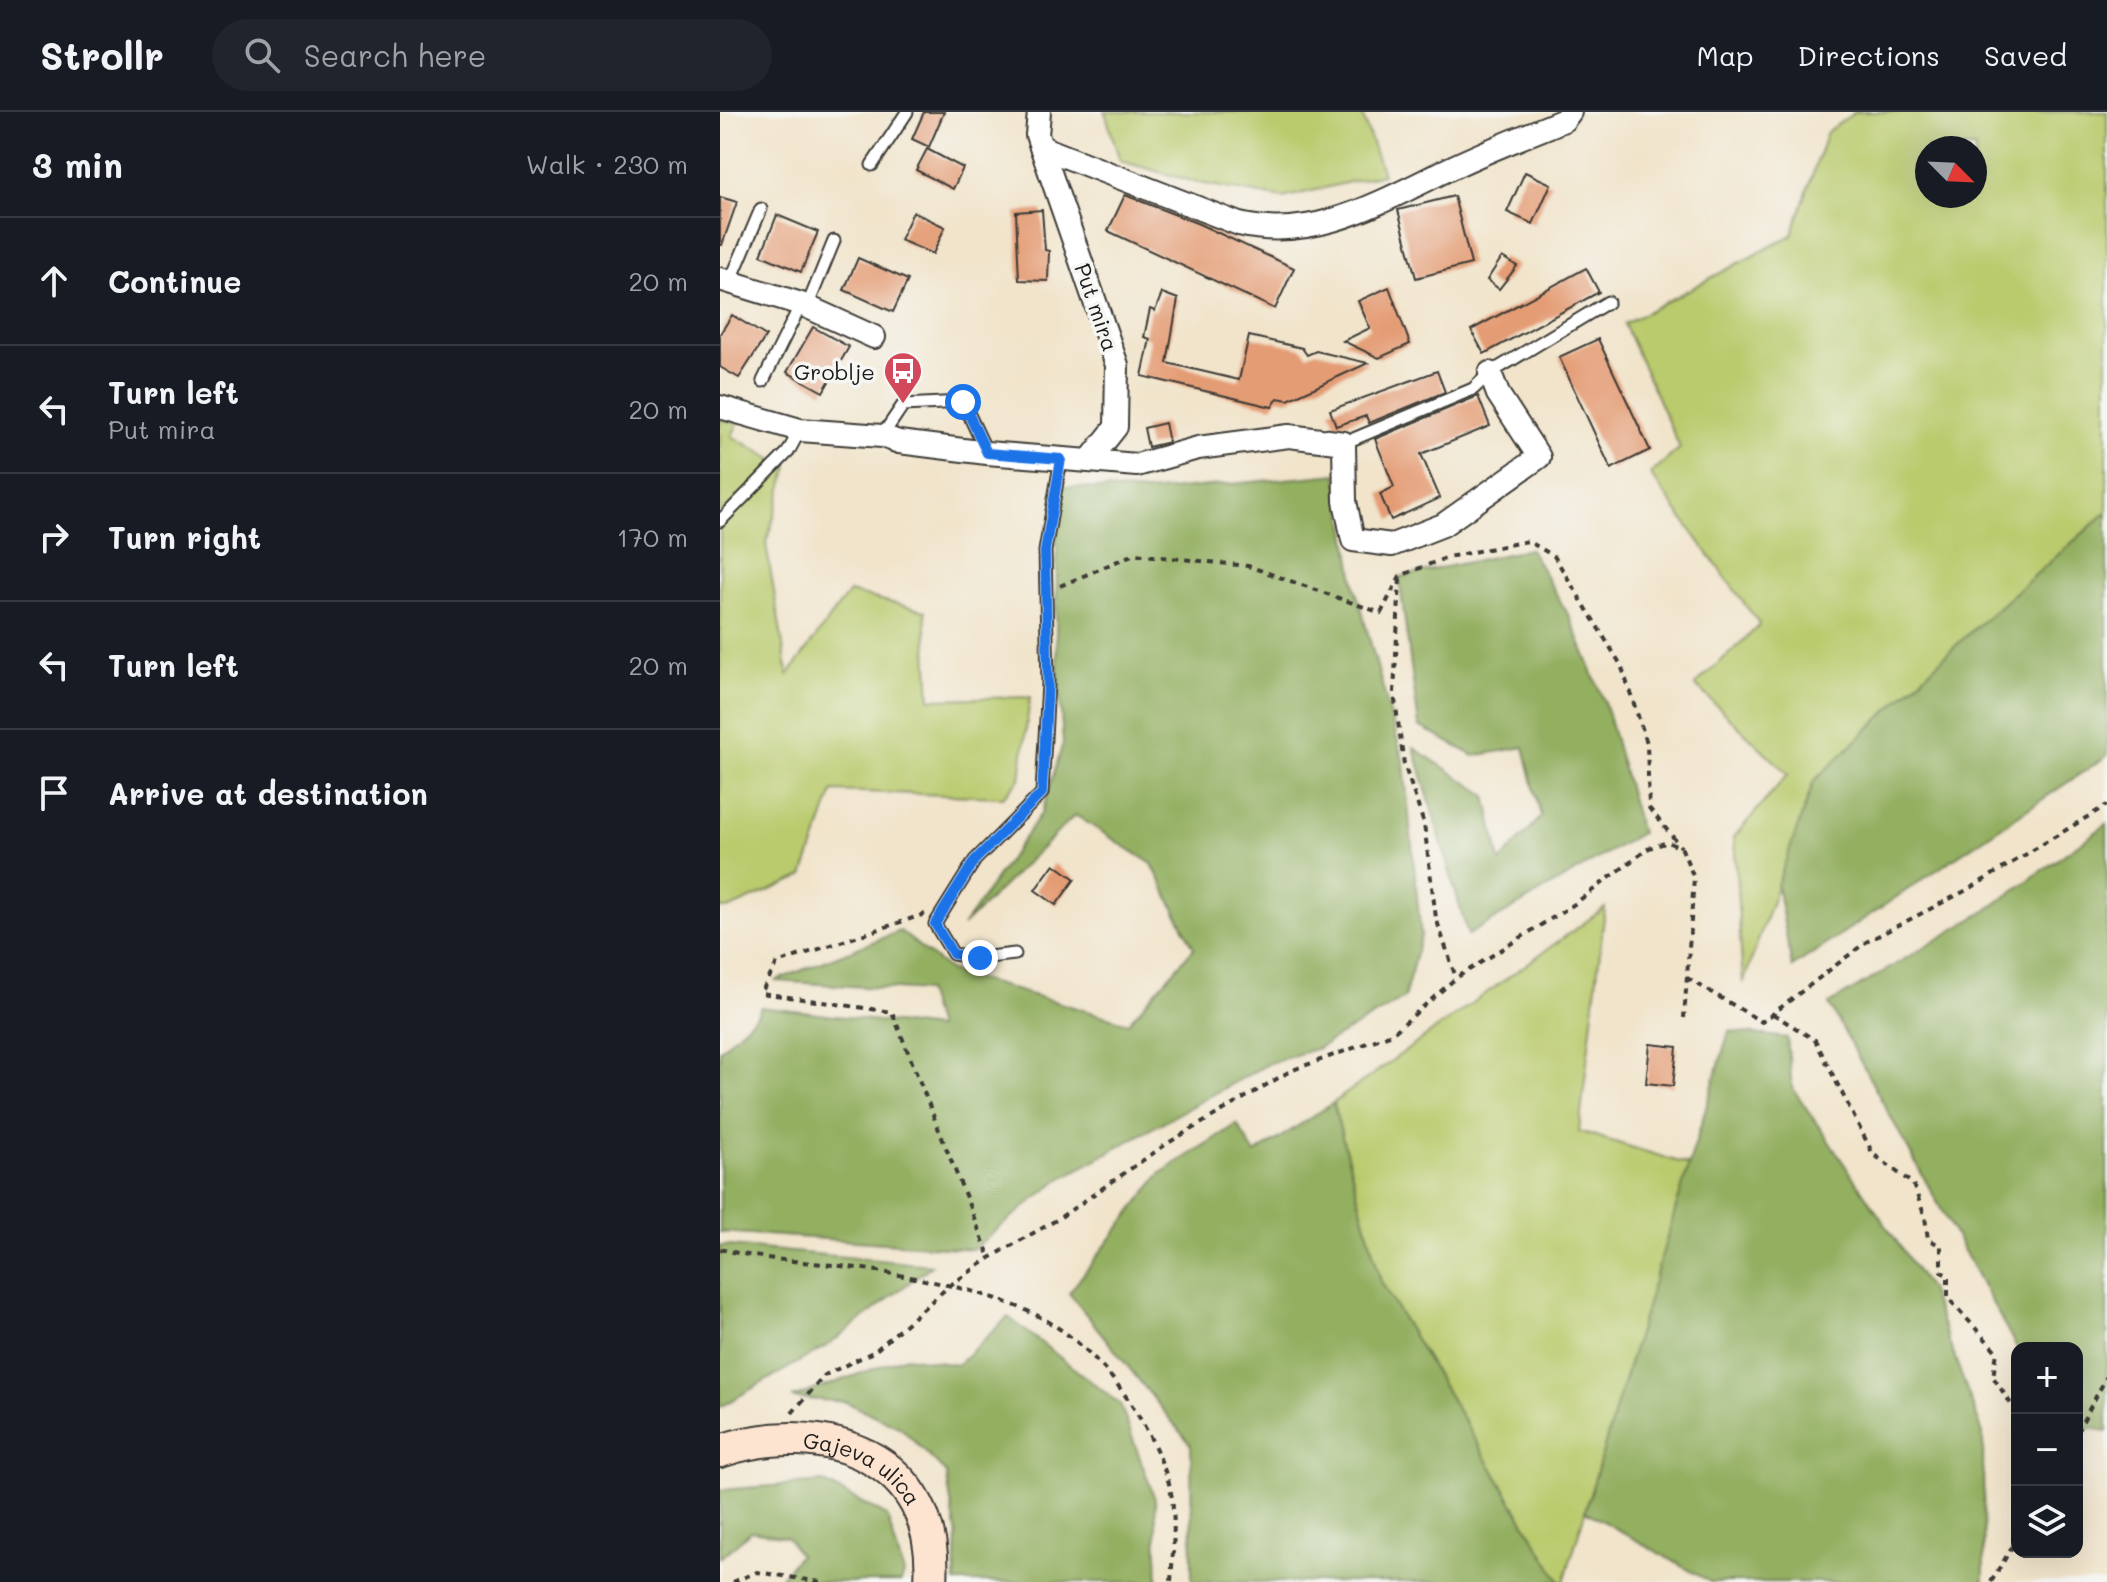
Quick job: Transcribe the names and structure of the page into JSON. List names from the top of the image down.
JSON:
{
  "streets": {
    "main road": ["Gajeva ulica"],
    "street": ["Put mira"]
  },
  "places": {
    "bus stop": ["Groblje"]
  },
  "north": "bottom right",
  "page": {
    "header": "Strollr",
    "search": "Search here",
    "nav": ["Map", "Directions", "Saved"],
    "heading": ["3 min", "Walk · 230 m"],
    "list": [
      ["Continue", "20 m"],
      ["Turn left", "Put mira", "20 m"],
      ["Turn right", "170 m"],
      ["Turn left", "20 m"],
      "Arrive at destination"
    ],
    "map_buttons": ["+", "−"]
  }
}
